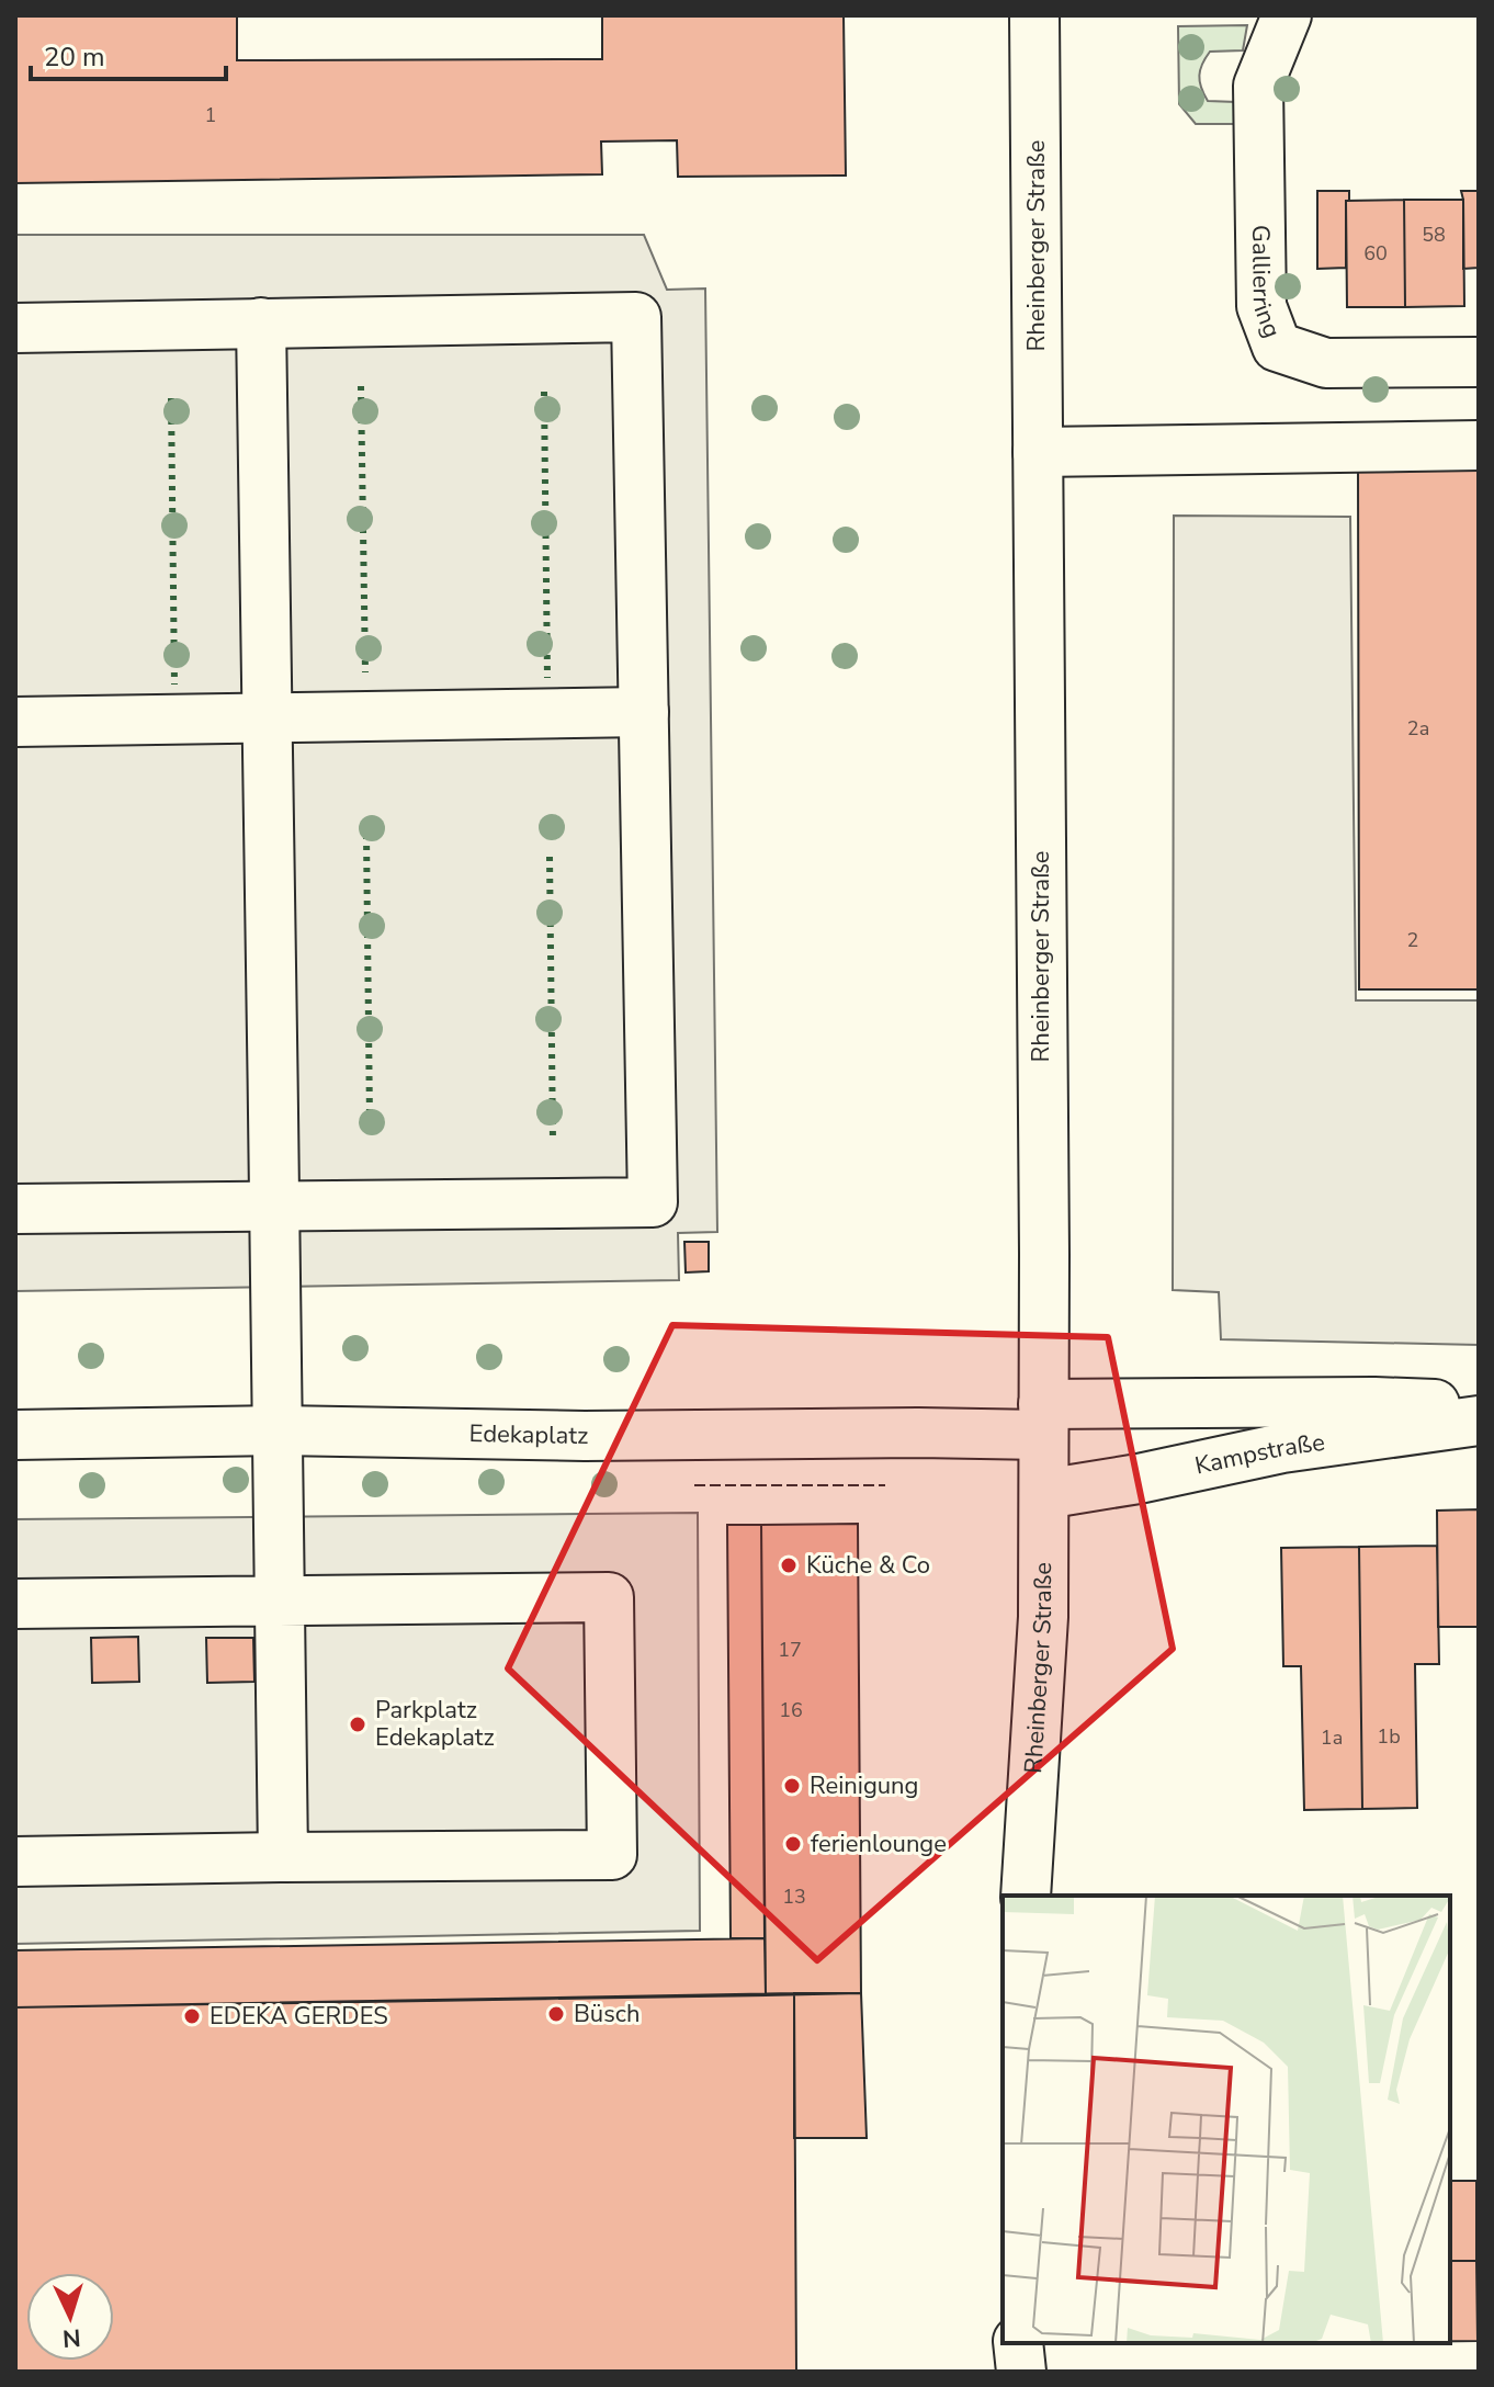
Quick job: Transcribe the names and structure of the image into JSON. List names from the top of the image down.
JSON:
{
  "streets": {
    "street": [
      "Rheinberger Straße",
      "Gallierring",
      "Edekaplatz",
      "Kampstraße"
    ]
  },
  "crossings": [
    ["Rheinberger Straße", "Edekaplatz"],
    ["Rheinberger Straße", "Kampstraße"],
    ["Edekaplatz", "Kampstraße"]
  ],
  "places": [
    "Küche & Co",
    "Parkplatz Edekaplatz",
    "Reinigung",
    "ferienlounge",
    "Büsch",
    "EDEKA GERDES"
  ],
  "house_numbers": [
    "1",
    "58",
    "60",
    "2a",
    "2",
    "17",
    "16",
    "1b",
    "1a",
    "13"
  ],
  "scale_bar": "20 m",
  "north": "bottom"
}
